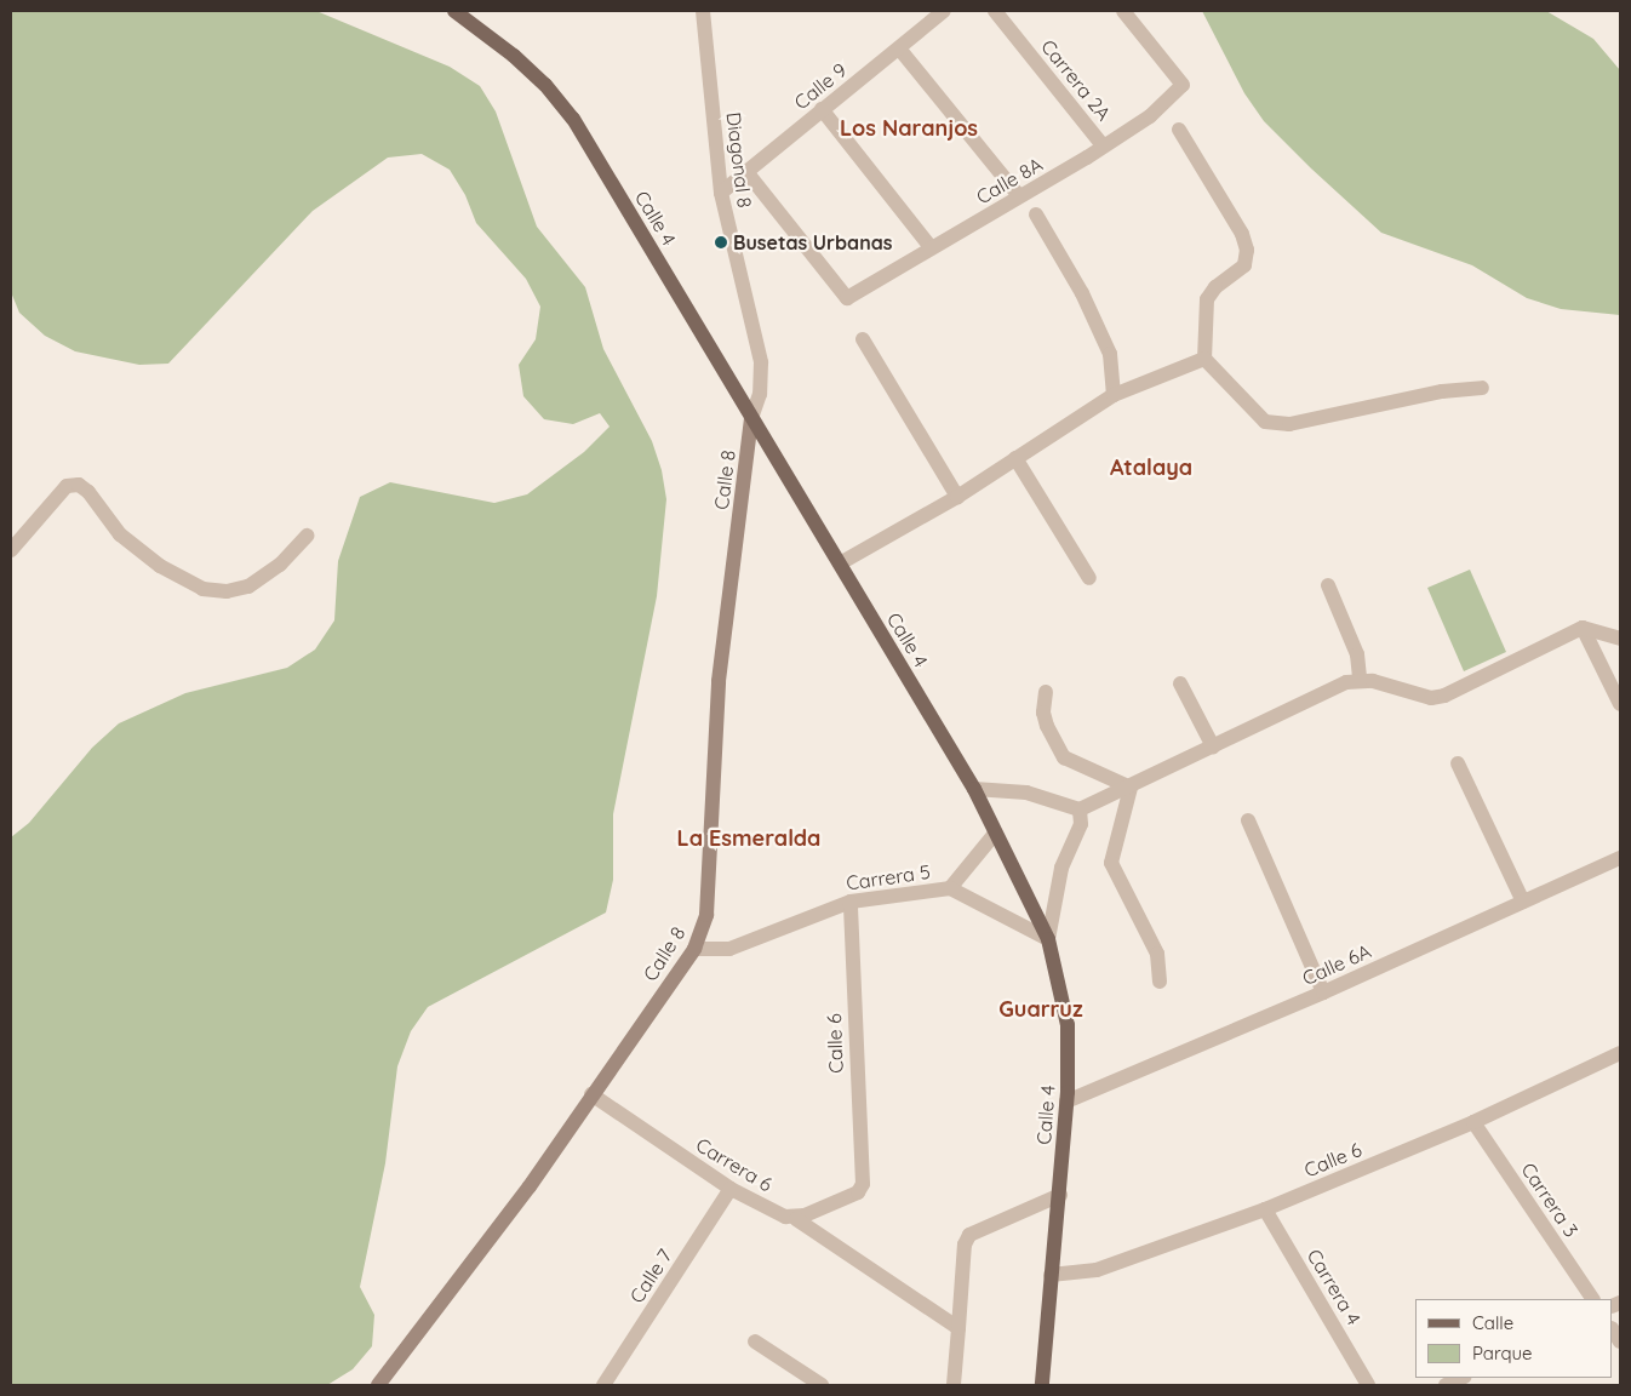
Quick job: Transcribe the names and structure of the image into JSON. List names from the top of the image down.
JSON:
{
  "streets": {
    "main road": ["Calle 4", "Calle 8"],
    "street": [
      "Carrera 2A",
      "Calle 9",
      "Diagonal 8",
      "Calle 8A",
      "Carrera 5",
      "Calle 6A",
      "Calle 6",
      "Carrera 6",
      "Carrera 3",
      "Calle 7",
      "Carrera 4"
    ]
  },
  "crossings": [
    ["Carrera 2A", "Calle 8A"],
    ["Calle 9", "Diagonal 8"],
    ["Calle 9", "Calle 8A"],
    ["Diagonal 8", "Calle 4"],
    ["Diagonal 8", "Calle 8"],
    ["Calle 4", "Calle 8"],
    ["Calle 4", "Carrera 5"],
    ["Calle 4", "Calle 6A"],
    ["Calle 4", "Calle 6"],
    ["Calle 8", "Carrera 5"],
    ["Calle 8", "Carrera 6"],
    ["Carrera 5", "Calle 6"],
    ["Calle 6", "Carrera 6"],
    ["Calle 6", "Carrera 3"],
    ["Calle 6", "Carrera 4"],
    ["Carrera 6", "Calle 7"]
  ],
  "districts": [
    "Los Naranjos",
    "Atalaya",
    "La Esmeralda",
    "Guarruz"
  ],
  "places": ["Busetas Urbanas"],
  "legend": ["Calle", "Parque"]
}
